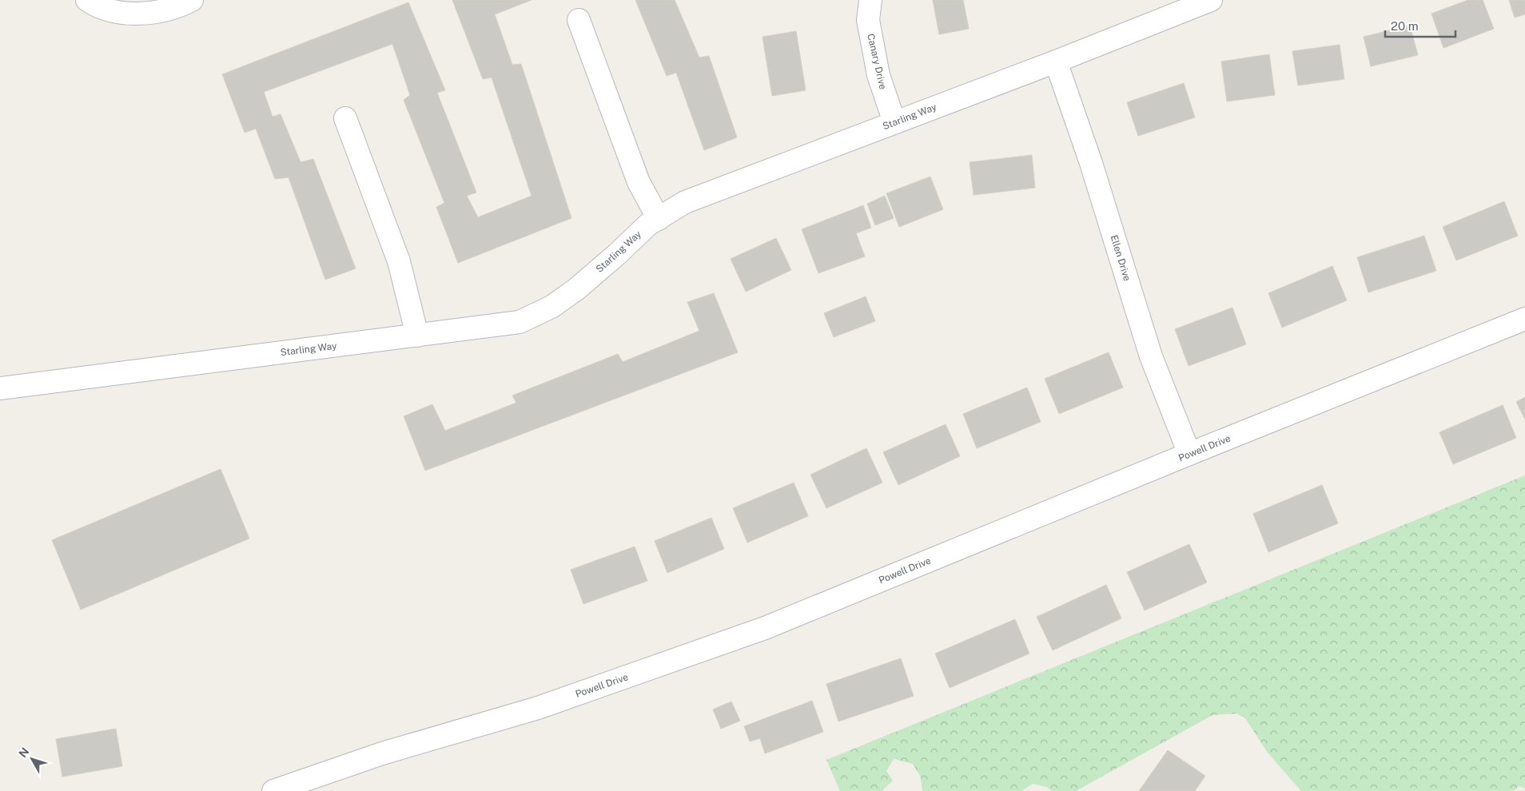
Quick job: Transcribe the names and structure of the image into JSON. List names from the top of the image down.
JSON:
{
  "streets": {
    "street": [
      "Canary Drive",
      "Starling Way",
      "Ellen Drive",
      "Powell Drive"
    ]
  },
  "crossings": [
    ["Canary Drive", "Starling Way"],
    ["Starling Way", "Ellen Drive"],
    ["Ellen Drive", "Powell Drive"]
  ],
  "scale_bar": "20 m",
  "north": "top left"
}
